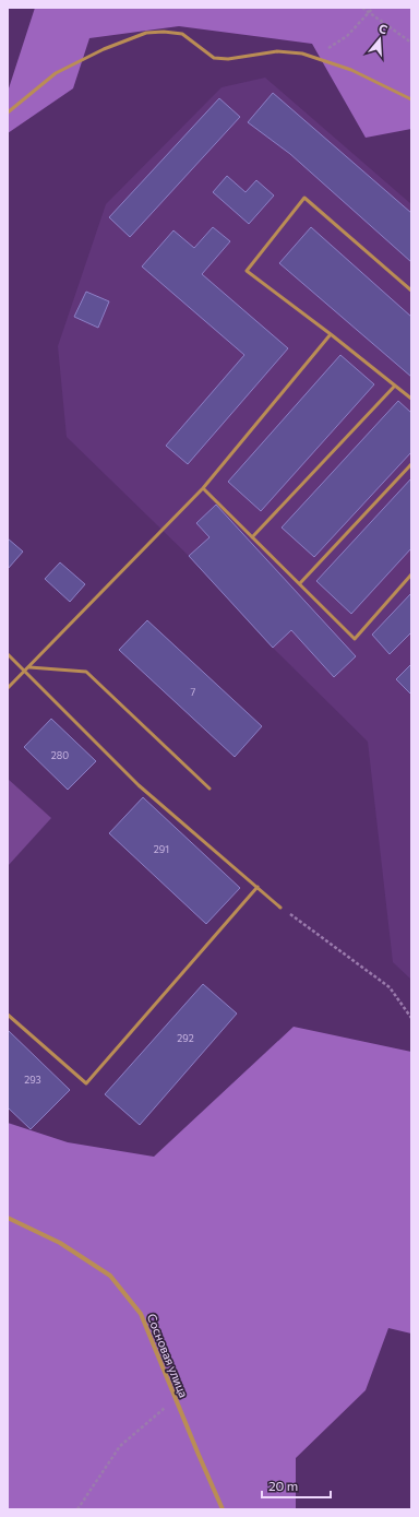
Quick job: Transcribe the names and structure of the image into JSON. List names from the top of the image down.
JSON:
{
  "streets": {
    "street": ["Сосновая улица"]
  },
  "house_numbers": [
    "7",
    "280",
    "291",
    "292",
    "293"
  ],
  "scale_bar": "20 m",
  "north": "top"
}
